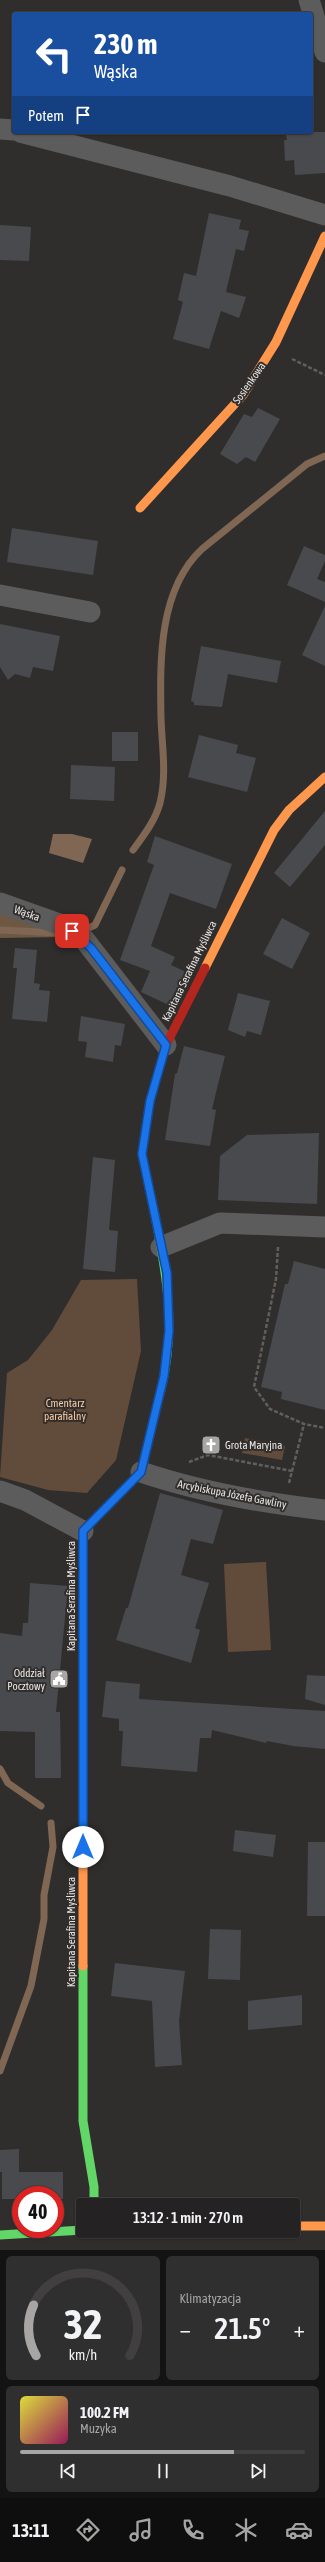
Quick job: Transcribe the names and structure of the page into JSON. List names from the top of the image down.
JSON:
{
  "streets": {
    "street": [
      "Sosienkowa",
      "Wąska",
      "Kapitana Serafina Myśliwca",
      "Arcybiskupa Józefa Gawliny"
    ]
  },
  "crossings": [
    ["Wąska", "Kapitana Serafina Myśliwca"],
    ["Kapitana Serafina Myśliwca", "Arcybiskupa Józefa Gawliny"]
  ],
  "parks": ["Cmentarz parafialny"],
  "places": {
    "church": ["Grota Maryjna"],
    "public building": ["Oddział Pocztowy"]
  },
  "page": {
    "turn": ["230 m", "Wąska"],
    "then": "Potem",
    "limit": "40",
    "trip": "13:12 · 1 min · 270 m",
    "tile": "Klimatyzacja",
    "heat": ["−", "21.5°", "+"],
    "song": ["100.2 FM", "Muzyka"],
    "tabs": "13:11",
    "gauge": ["32", "km/h"]
  }
}
